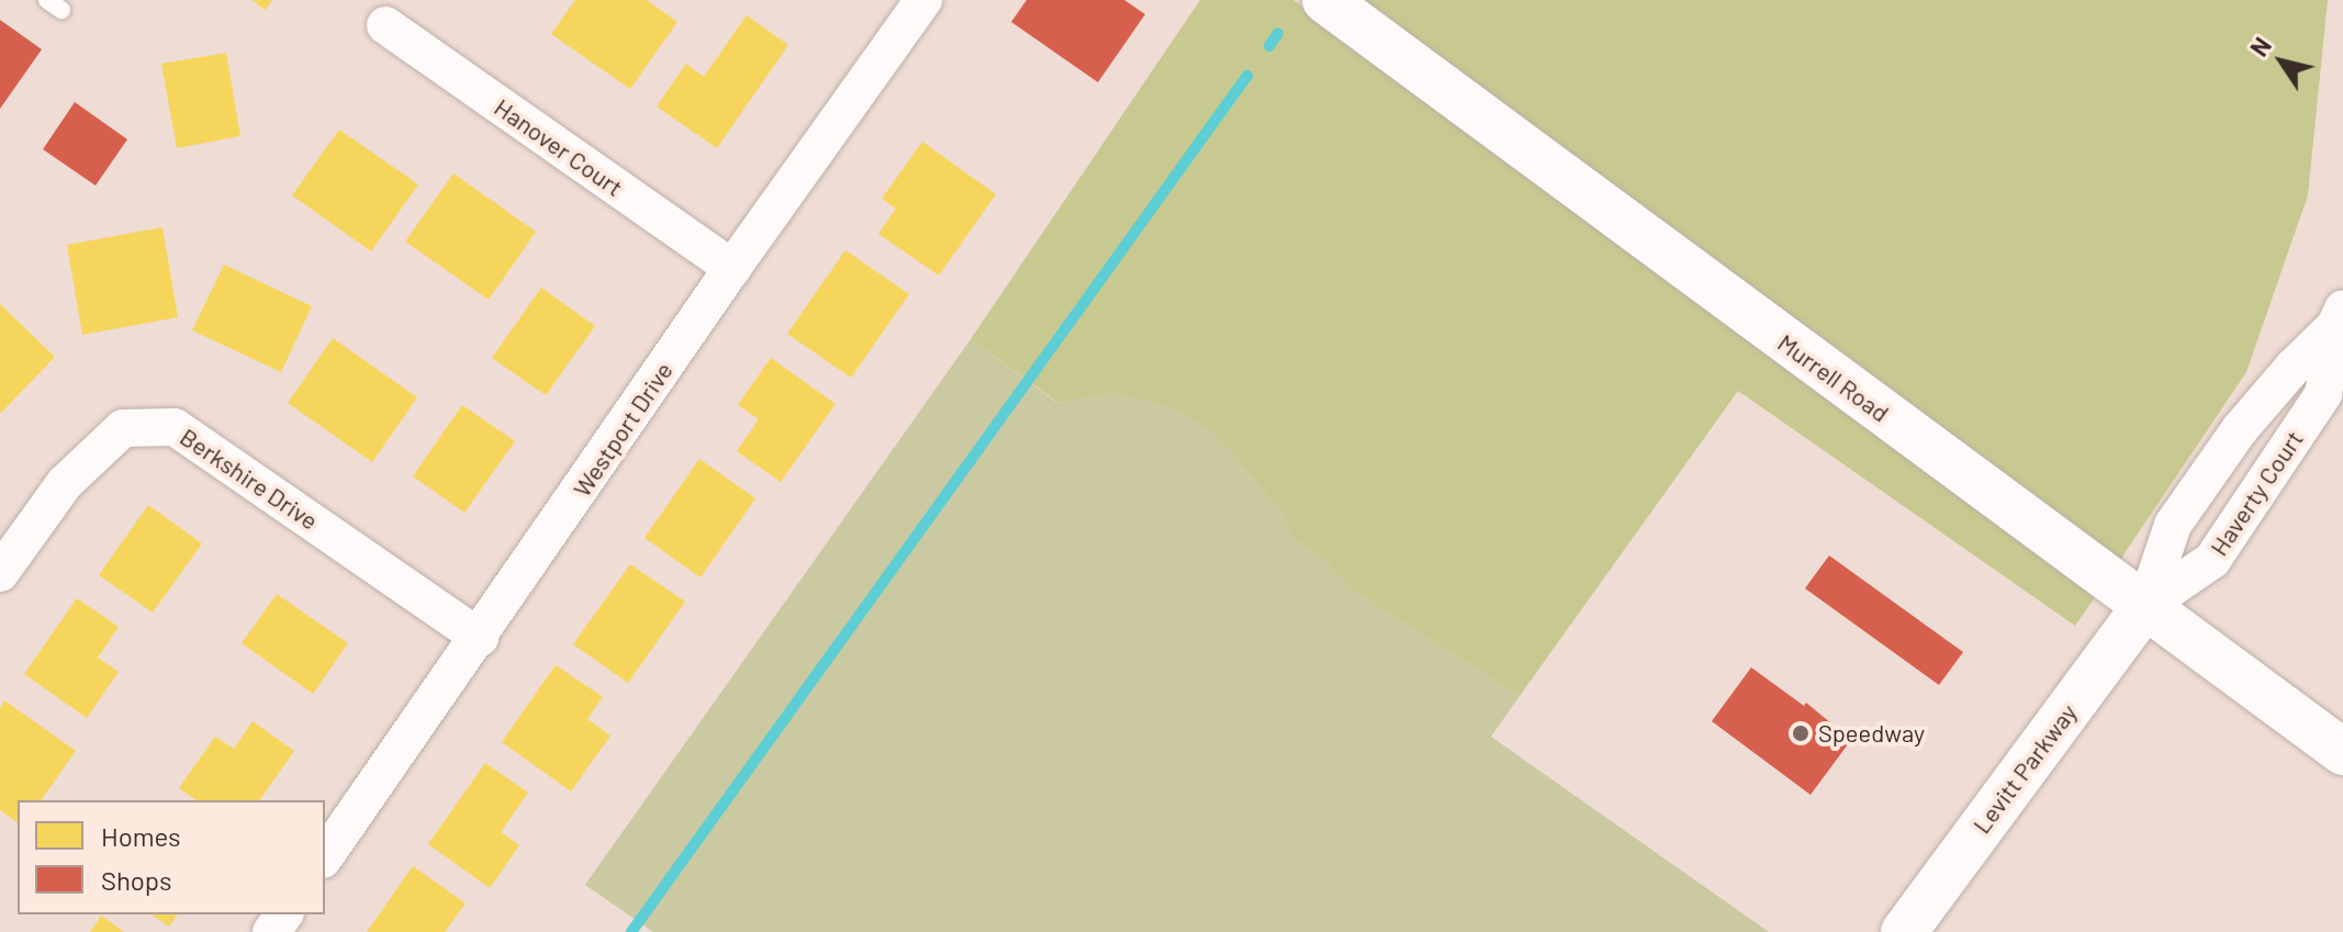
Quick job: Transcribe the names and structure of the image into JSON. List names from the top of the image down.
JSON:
{
  "streets": {
    "street": [
      "Hanover Court",
      "Murrell Road",
      "Westport Drive",
      "Berkshire Drive",
      "Haverty Court",
      "Levitt Parkway"
    ]
  },
  "crossings": [
    ["Hanover Court", "Westport Drive"],
    ["Murrell Road", "Haverty Court"],
    ["Murrell Road", "Levitt Parkway"],
    ["Westport Drive", "Berkshire Drive"],
    ["Haverty Court", "Levitt Parkway"]
  ],
  "places": ["Speedway"],
  "legend": ["Homes", "Shops"],
  "north": "top left"
}
